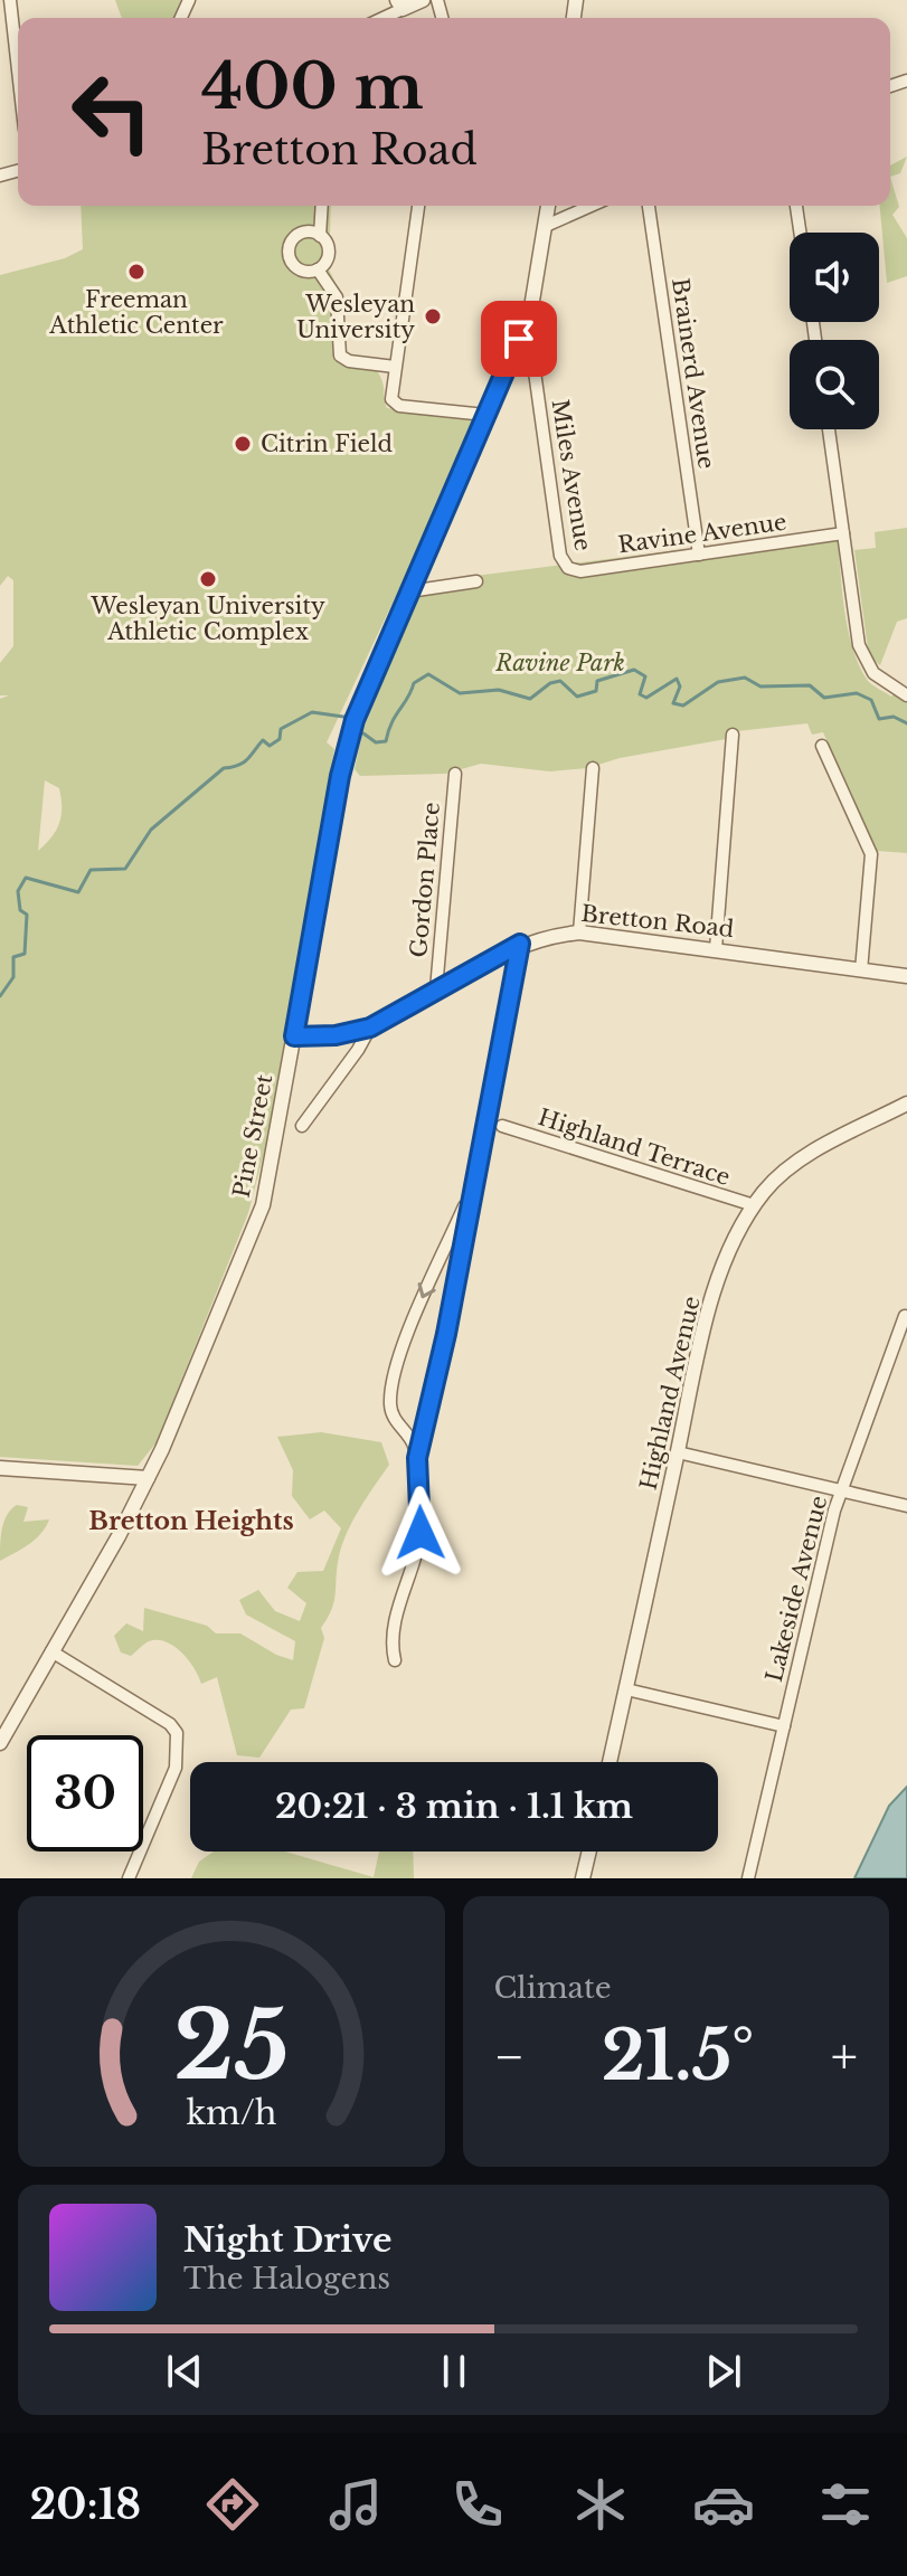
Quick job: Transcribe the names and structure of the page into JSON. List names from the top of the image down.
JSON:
{
  "streets": {
    "street": [
      "Brainerd Avenue",
      "Miles Avenue",
      "Ravine Avenue",
      "Gordon Place",
      "Bretton Road",
      "Pine Street",
      "Highland Terrace",
      "Highland Avenue",
      "Lakeside Avenue"
    ]
  },
  "crossings": [
    ["Brainerd Avenue", "Ravine Avenue"],
    ["Miles Avenue", "Ravine Avenue"],
    ["Miles Avenue", "Pine Street"],
    ["Gordon Place", "Bretton Road"],
    ["Bretton Road", "Pine Street"],
    ["Highland Terrace", "Highland Avenue"]
  ],
  "districts": ["Bretton Heights"],
  "parks": ["Ravine Park"],
  "places": [
    "Freeman Athletic Center",
    "Wesleyan University",
    "Citrin Field",
    "Wesleyan University Athletic Complex"
  ],
  "page": {
    "turn": ["400 m", "Bretton Road"],
    "limit": "30",
    "trip": "20:21 · 3 min · 1.1 km",
    "tile": "Climate",
    "heat": ["−", "21.5°", "+"],
    "song": ["Night Drive", "The Halogens"],
    "tabs": "20:18",
    "gauge": ["25", "km/h"]
  }
}
